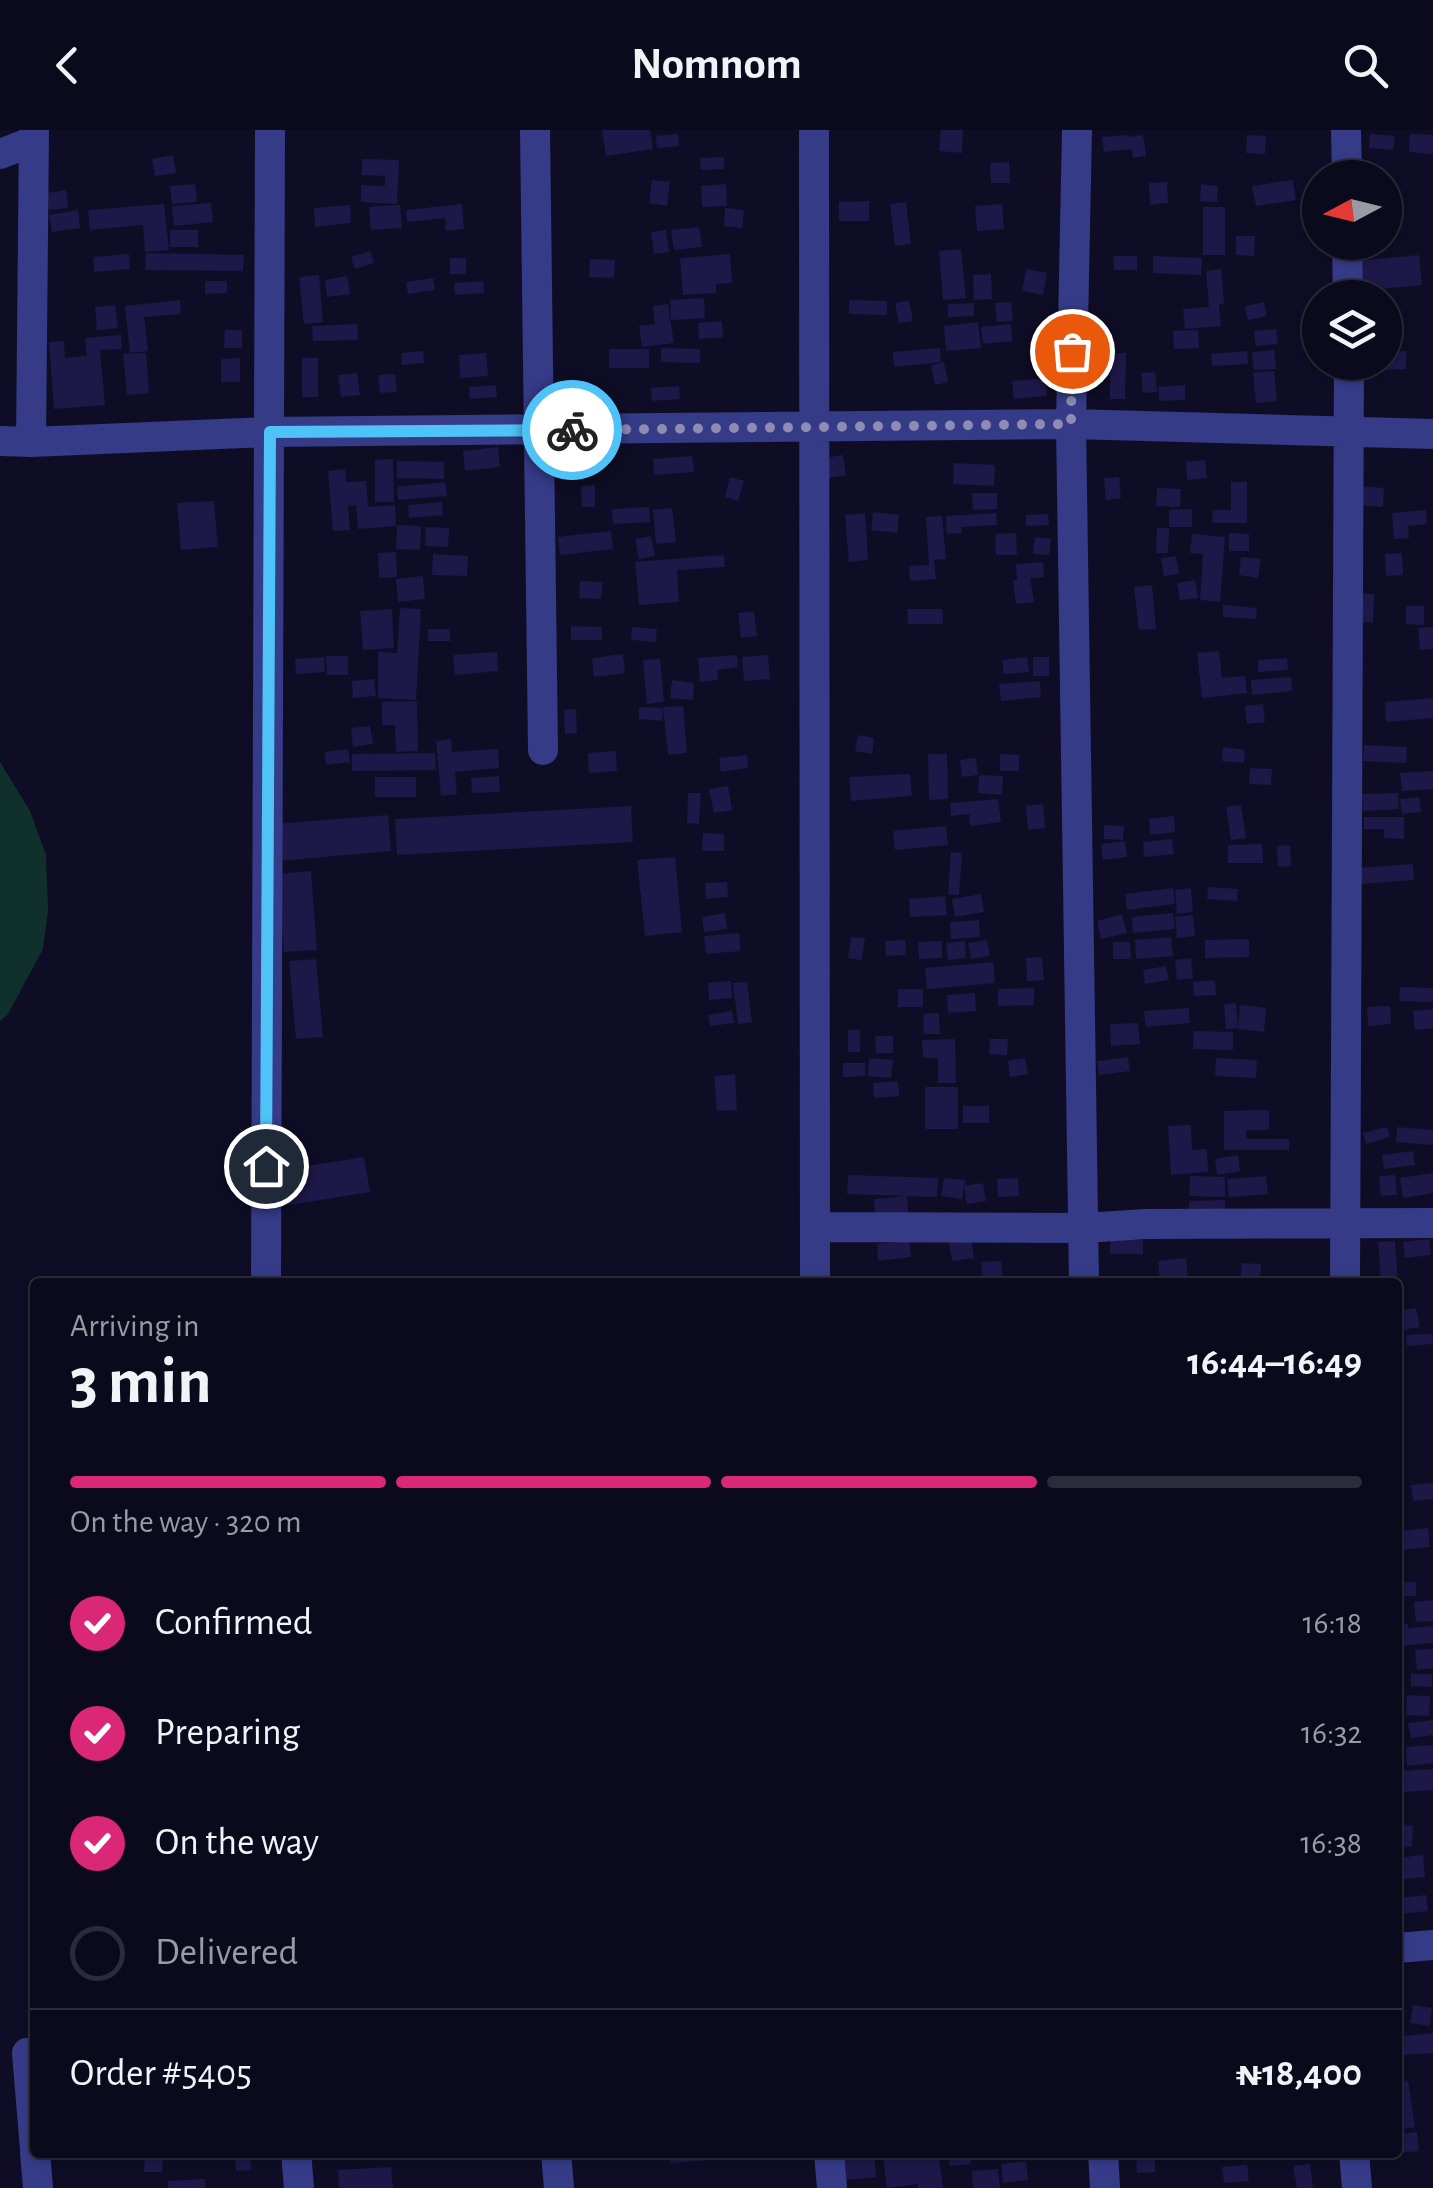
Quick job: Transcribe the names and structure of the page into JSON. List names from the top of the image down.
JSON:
{
  "north": "left",
  "page": {
    "header": "Nomnom",
    "heading": ["3 min", "Arriving in", "16:44–16:49"],
    "panel": ["Order #5405", "₦18,400"],
    "bar": "On the way · 320 m",
    "list": [
      ["Confirmed", "16:18"],
      ["Preparing", "16:32"],
      ["On the way", "16:38"],
      "Delivered"
    ]
  }
}
